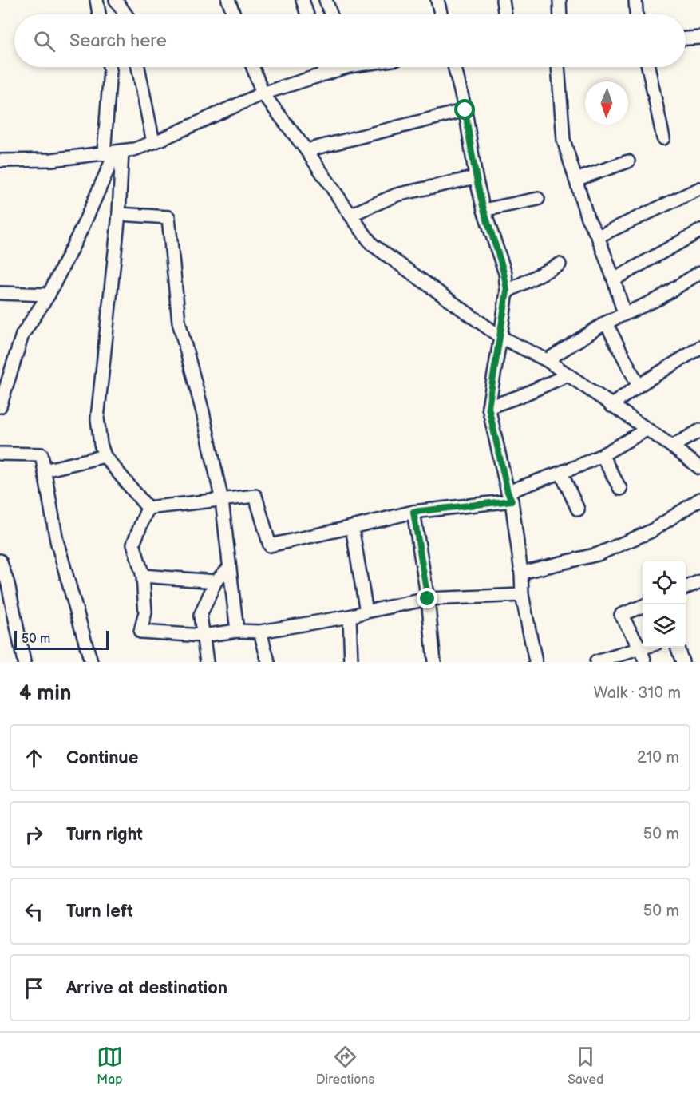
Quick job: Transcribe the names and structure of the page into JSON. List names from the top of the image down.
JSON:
{
  "scale_bar": "50 m",
  "north": "bottom",
  "page": {
    "search": "Search here",
    "scale": "50 m",
    "heading": ["4 min", "Walk · 310 m"],
    "list": [
      ["Continue", "210 m"],
      ["Turn right", "50 m"],
      ["Turn left", "50 m"],
      "Arrive at destination"
    ],
    "nav": ["Map", "Directions", "Saved"]
  }
}
